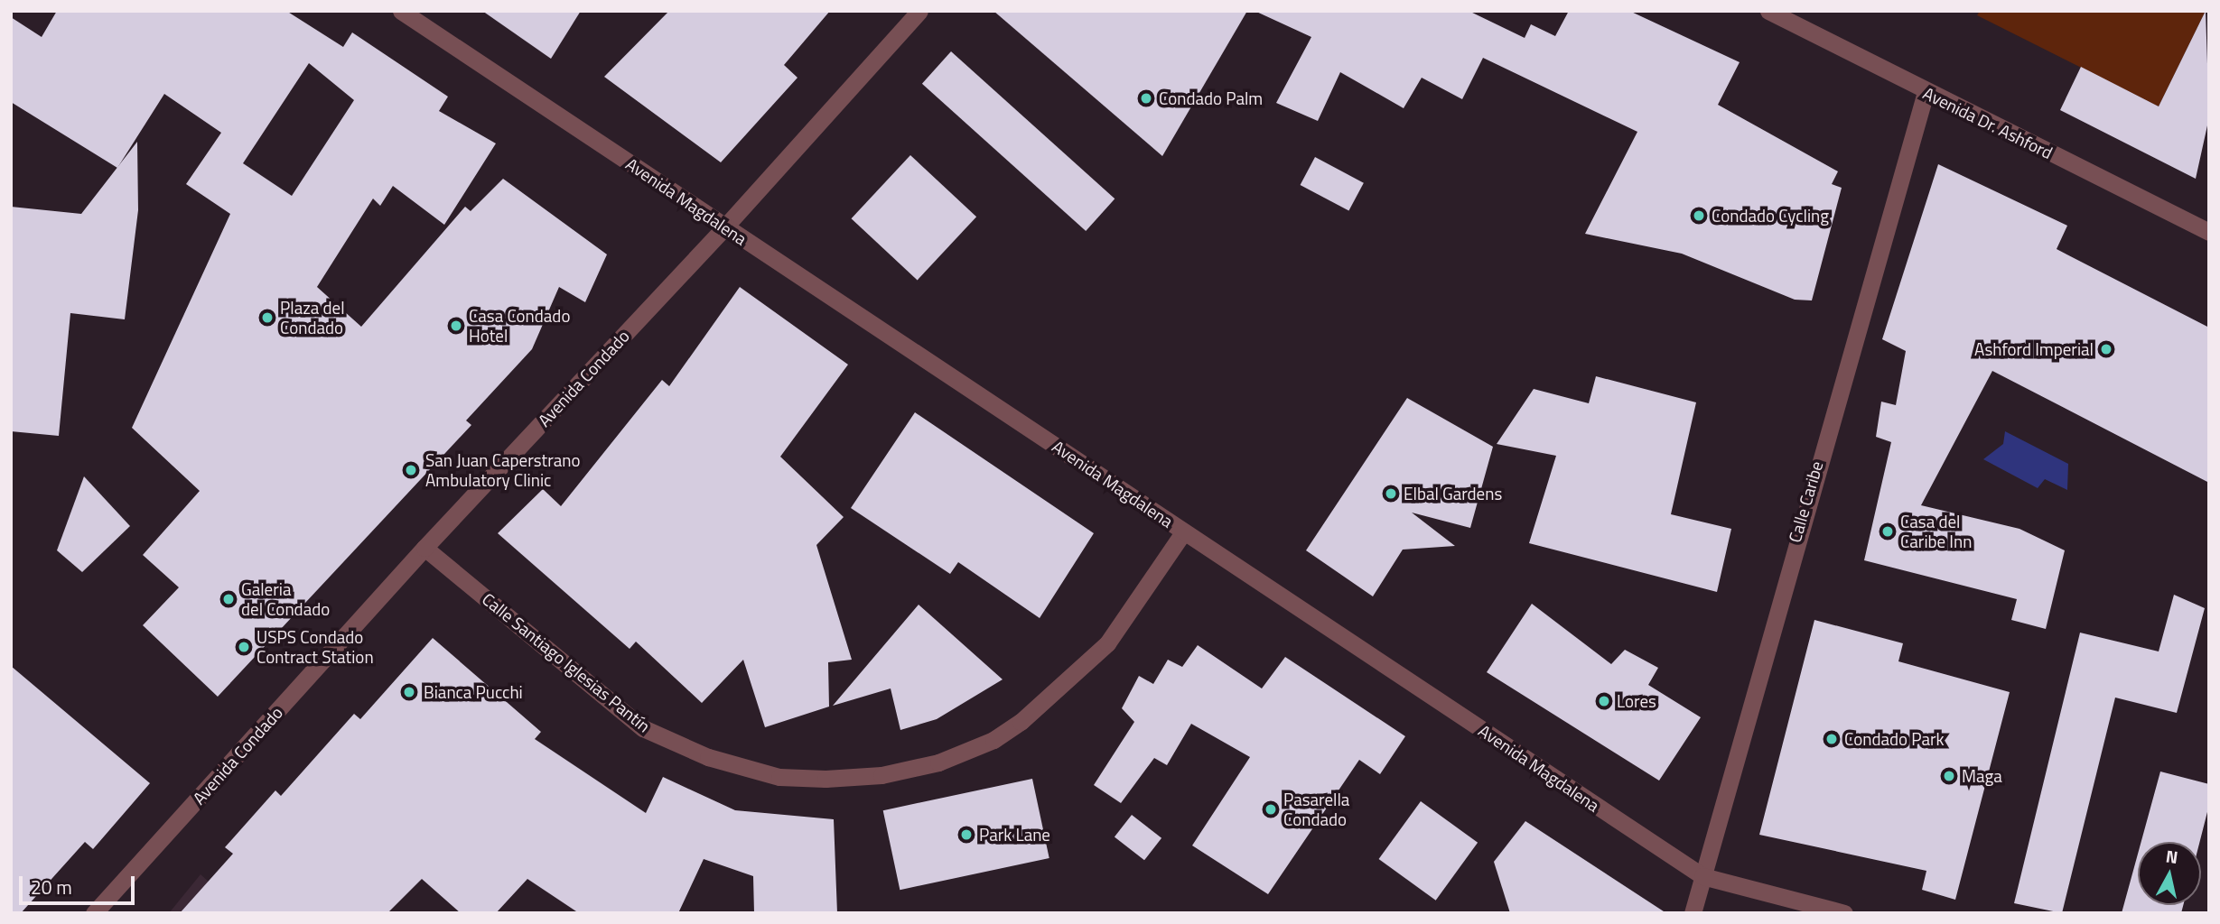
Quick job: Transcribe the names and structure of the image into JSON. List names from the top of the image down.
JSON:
{
  "streets": {
    "street": [
      "Avenida Dr. Ashford",
      "Avenida Magdalena",
      "Avenida Condado",
      "Calle Caribe",
      "Calle Santiago Iglesias Pantín"
    ]
  },
  "crossings": [
    ["Avenida Dr. Ashford", "Calle Caribe"],
    ["Avenida Magdalena", "Avenida Condado"],
    ["Avenida Magdalena", "Calle Caribe"],
    ["Avenida Magdalena", "Calle Santiago Iglesias Pantín"],
    ["Avenida Condado", "Calle Santiago Iglesias Pantín"]
  ],
  "places": [
    "Condado Palm",
    "Condado Cycling",
    "Plaza del Condado",
    "Casa Condado Hotel",
    "Ashford Imperial",
    "San Juan Caperstrano Ambulatory Clinic",
    "Elbal Gardens",
    "Casa del Caribe Inn",
    "Galeria del Condado",
    "USPS Condado Contract Station",
    "Bianca Pucchi",
    "Lores",
    "Condado Park",
    "Maga",
    "Pasarella Condado",
    "Park Lane"
  ],
  "scale_bar": "20 m",
  "north": "top"
}
